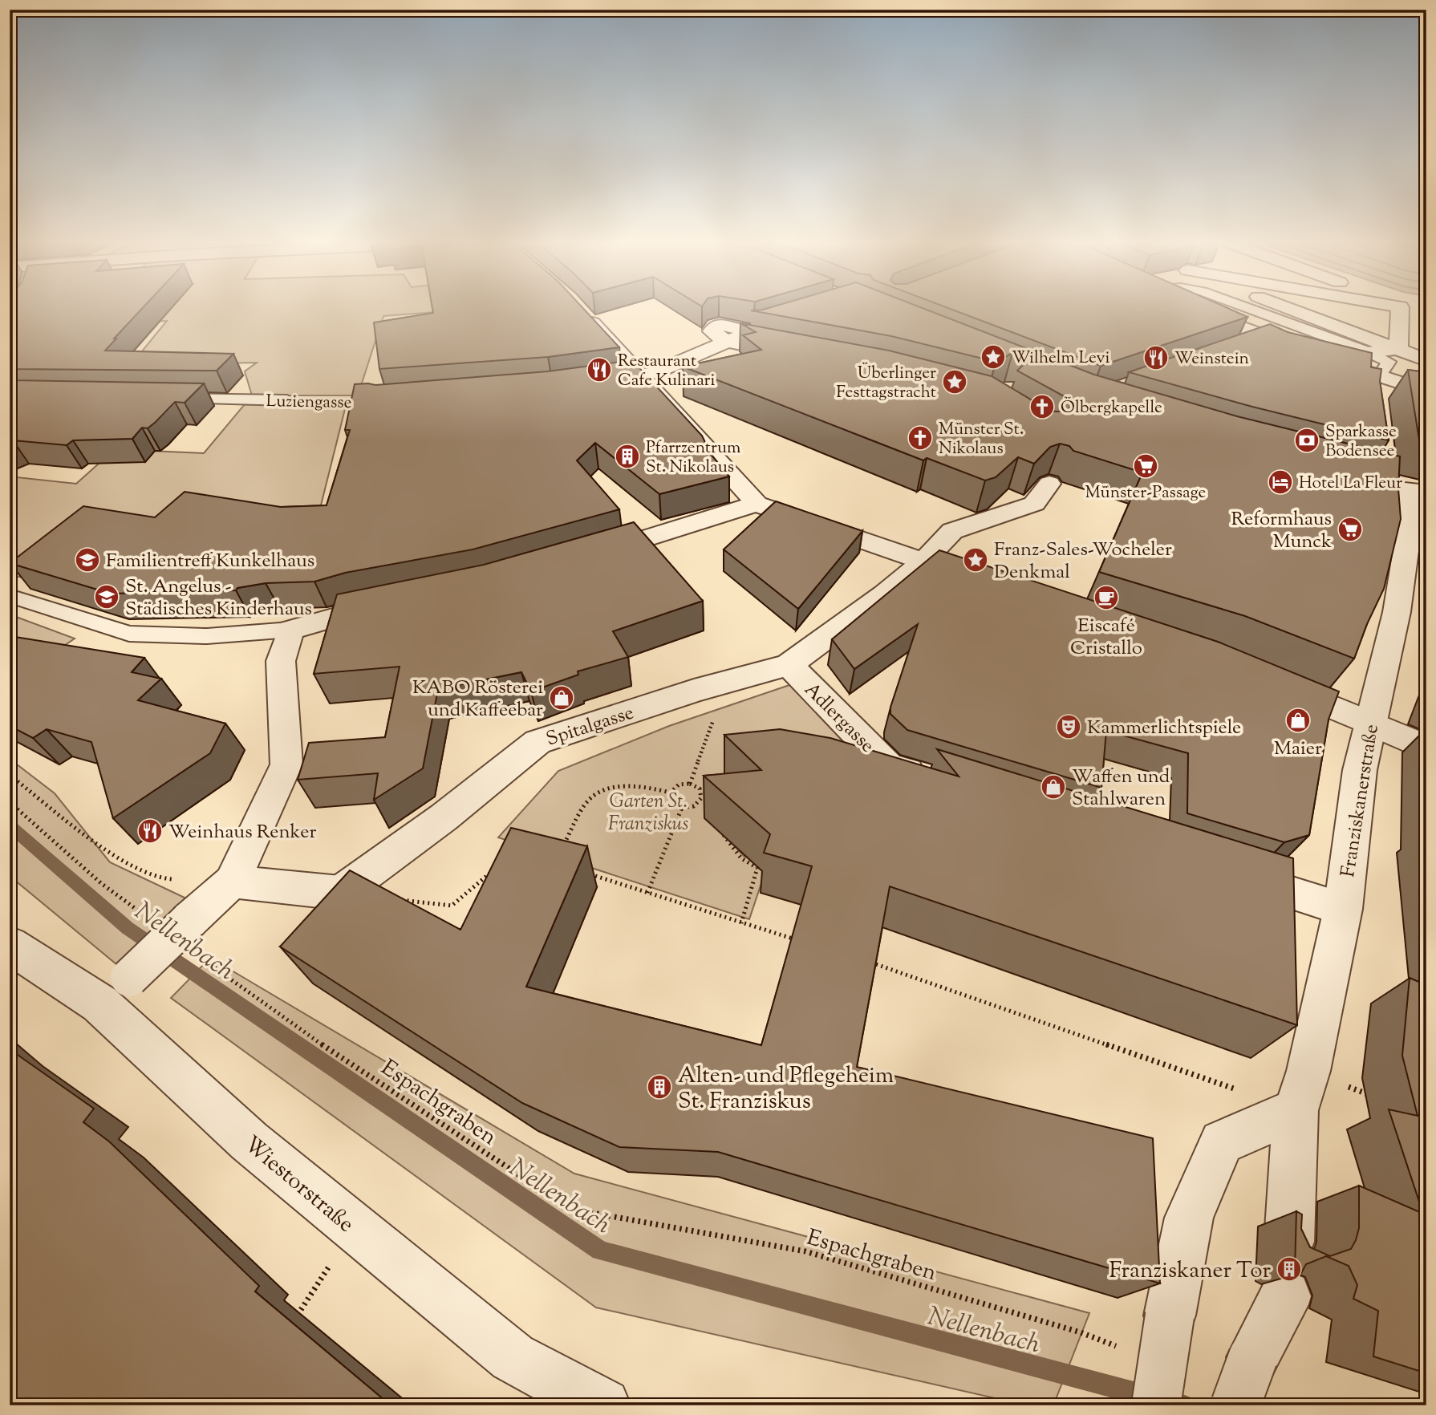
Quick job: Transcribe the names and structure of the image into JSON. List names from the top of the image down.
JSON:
{
  "streets": {
    "street": [
      "Adlergasse",
      "Spitalgasse",
      "Franziskanerstraße",
      "Wiestorstraße"
    ],
    "lane": ["Luziengasse"],
    "path": ["Espachgraben"]
  },
  "crossings": [
    ["Adlergasse", "Spitalgasse"]
  ],
  "water": ["Nellenbach"],
  "parks": ["Garten St. Franziskus"],
  "places": {
    "place": ["Wilhelm Levi", "Überlinger Festtagstracht", "Franz-Sales-Wocheler Denkmal"],
    "restaurant": ["Weinstein", "Restaurant Cafe Kulinari", "Weinhaus Renker"],
    "church": ["Ölbergkapelle", "Münster St. Nikolaus"],
    "bank": ["Sparkasse Bodensee"],
    "building": ["Pfarrzentrum St. Nikolaus", "Alten- und Pflegeheim St. Franziskus", "Franziskaner Tor"],
    "supermarket": ["Münster-Passage", "Reformhaus Munck"],
    "hotel": ["Hotel La Fleur"],
    "school or university": ["Familientreff Kunkelhaus", "St. Angelus - Städisches Kinderhaus"],
    "cafe": ["Eiscafé Cristallo"],
    "shop": ["KABO Rösterei und Kaffeebar", "Maier", "Waffen und Stahlwaren"],
    "theatre": ["Kammerlichtspiele"]
  }
}
